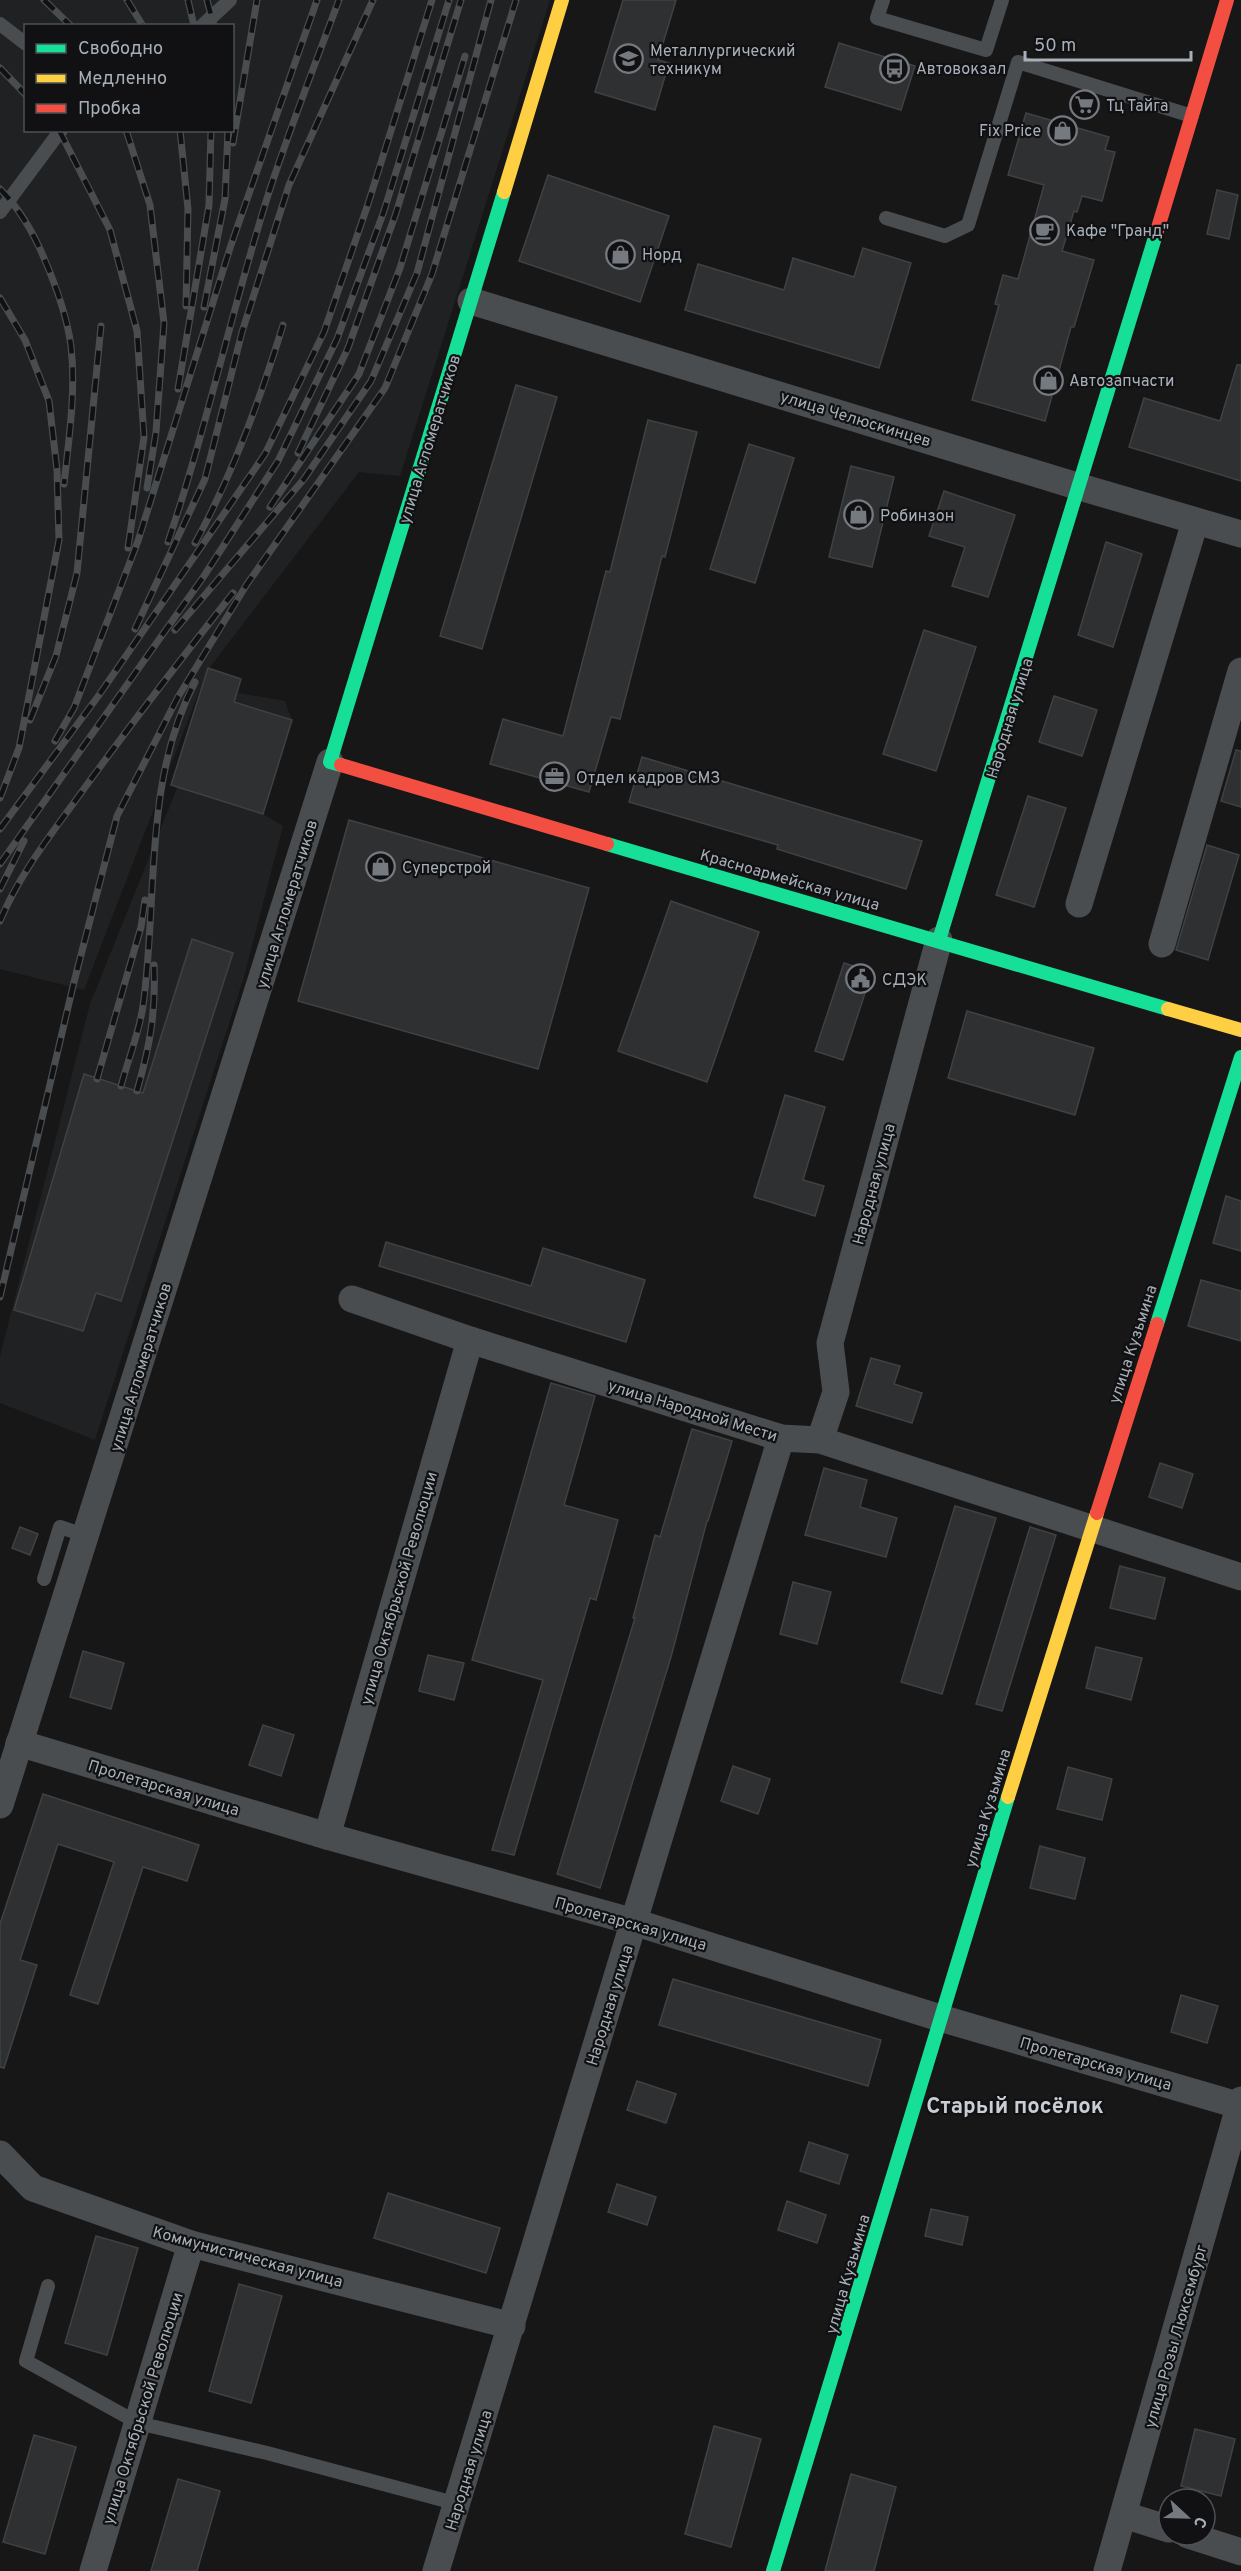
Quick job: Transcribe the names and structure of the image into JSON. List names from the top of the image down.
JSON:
{
  "streets": {
    "street": [
      "улица Челюскинцев",
      "улица Агломератчиков",
      "Народная улица",
      "Красноармейская улица",
      "улица Кузьмина",
      "улица Народной Мести",
      "улица Октябрьской Революции",
      "Пролетарская улица",
      "Коммунистическая улица",
      "улица Розы Люксембург"
    ]
  },
  "crossings": [
    ["улица Челюскинцев", "улица Агломератчиков"],
    ["улица Челюскинцев", "Народная улица"],
    ["улица Агломератчиков", "Красноармейская улица"],
    ["улица Агломератчиков", "Пролетарская улица"],
    ["Народная улица", "Красноармейская улица"],
    ["Народная улица", "улица Народной Мести"],
    ["Народная улица", "Пролетарская улица"],
    ["Народная улица", "Коммунистическая улица"],
    ["улица Кузьмина", "улица Народной Мести"],
    ["улица Кузьмина", "Пролетарская улица"],
    ["улица Народной Мести", "улица Октябрьской Революции"],
    ["улица Октябрьской Революции", "Пролетарская улица"],
    ["улица Октябрьской Революции", "Коммунистическая улица"],
    ["Пролетарская улица", "улица Розы Люксембург"]
  ],
  "districts": ["Старый посёлок"],
  "places": {
    "school or university": ["Металлургический техникум"],
    "bus stop": ["Автовокзал"],
    "supermarket": ["Тц Тайга"],
    "shop": [
      "Fix Price",
      "Норд",
      "Автозапчасти",
      "Робинзон",
      "Суперстрой"
    ],
    "cafe": ["Кафе \"Гранд\""],
    "office": ["Отдел кадров СМЗ"],
    "public building": ["СДЭК"]
  },
  "legend": ["Свободно", "Медленно", "Пробка"],
  "scale_bar": "50 m",
  "north": "right"
}
